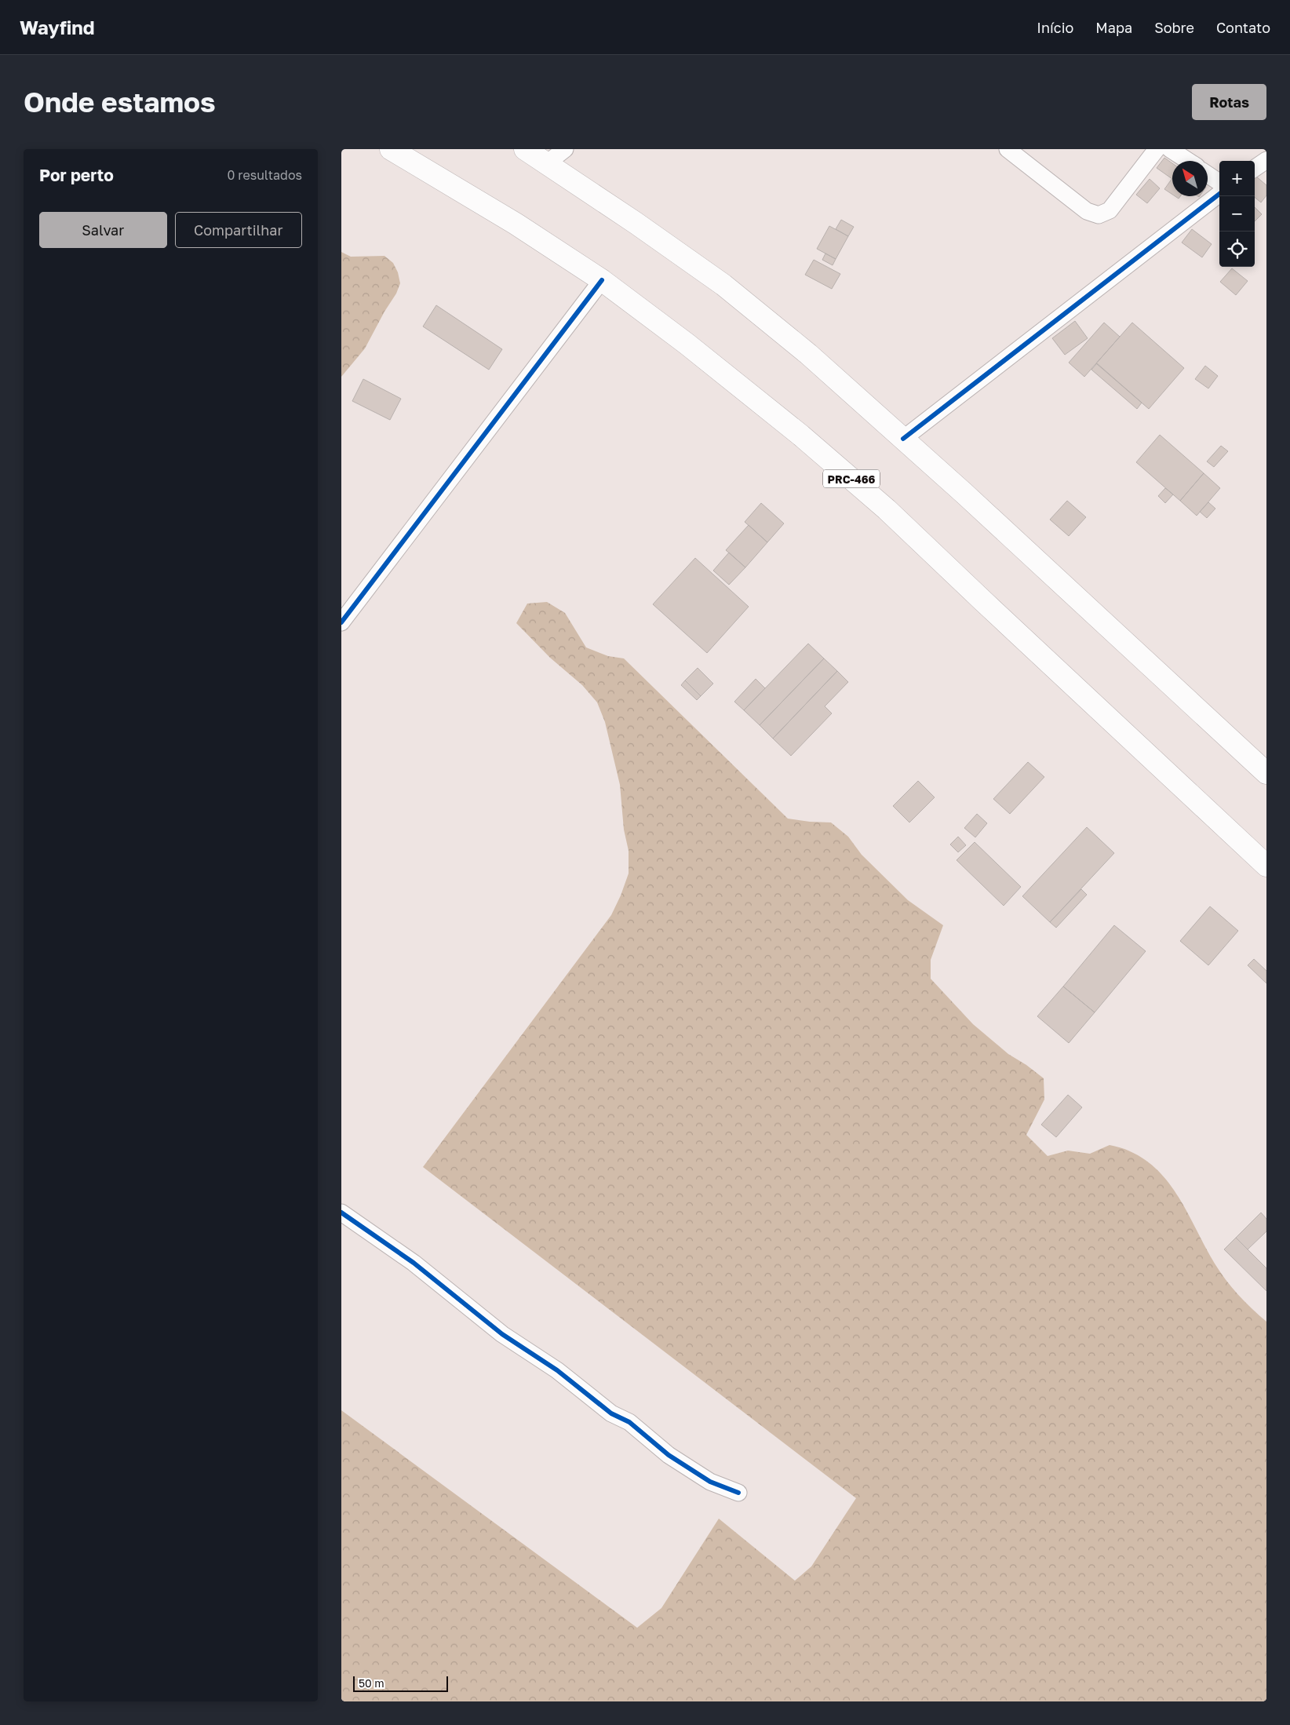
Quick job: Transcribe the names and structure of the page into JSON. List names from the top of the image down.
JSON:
{
  "streets": {
    "highway": ["PRC-466"]
  },
  "scale_bar": "50 m",
  "north": "top left",
  "page": {
    "header": "Wayfind",
    "nav": [
      "Início",
      "Mapa",
      "Sobre",
      "Contato"
    ],
    "buttons": [
      "Rotas",
      ["Salvar", "Compartilhar"]
    ],
    "title": "Onde estamos",
    "heading": ["Por perto", "0 resultados"],
    "map_buttons": ["+", "−"],
    "scale": "50 m"
  }
}
